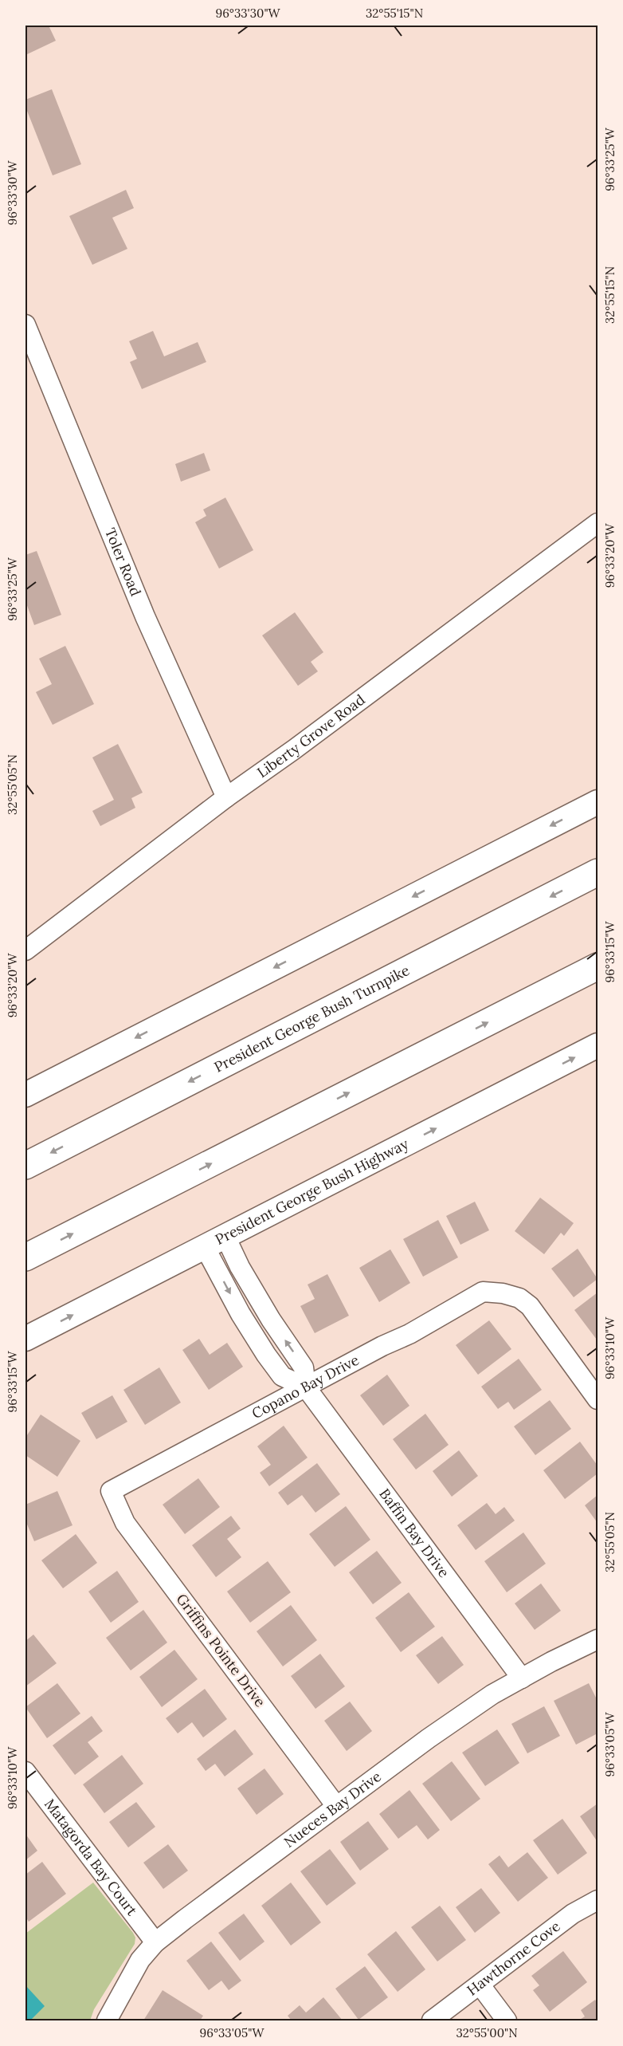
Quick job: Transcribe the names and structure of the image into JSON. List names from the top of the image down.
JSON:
{
  "streets": {
    "highway": ["President George Bush Turnpike"],
    "main road": ["President George Bush Highway"],
    "street": [
      "Toler Road",
      "Liberty Grove Road",
      "Copano Bay Drive",
      "Baffin Bay Drive",
      "Griffins Pointe Drive",
      "Nueces Bay Drive",
      "Matagorda Bay Court",
      "Hawthorne Cove"
    ]
  },
  "crossings": [
    ["Toler Road", "Liberty Grove Road"],
    ["President George Bush Highway", "Baffin Bay Drive"],
    ["Copano Bay Drive", "Baffin Bay Drive"],
    ["Copano Bay Drive", "Griffins Pointe Drive"],
    ["Baffin Bay Drive", "Nueces Bay Drive"],
    ["Griffins Pointe Drive", "Nueces Bay Drive"],
    ["Nueces Bay Drive", "Matagorda Bay Court"]
  ],
  "one_way": ["President George Bush Highway"],
  "coordinates": [
    "96°33'30\"W",
    "32°55'15\"N",
    "96°33'25\"W",
    "96°33'20\"W",
    "32°55'05\"N",
    "96°33'15\"W",
    "96°33'10\"W",
    "96°33'05\"W",
    "32°55'00\"N"
  ]
}
